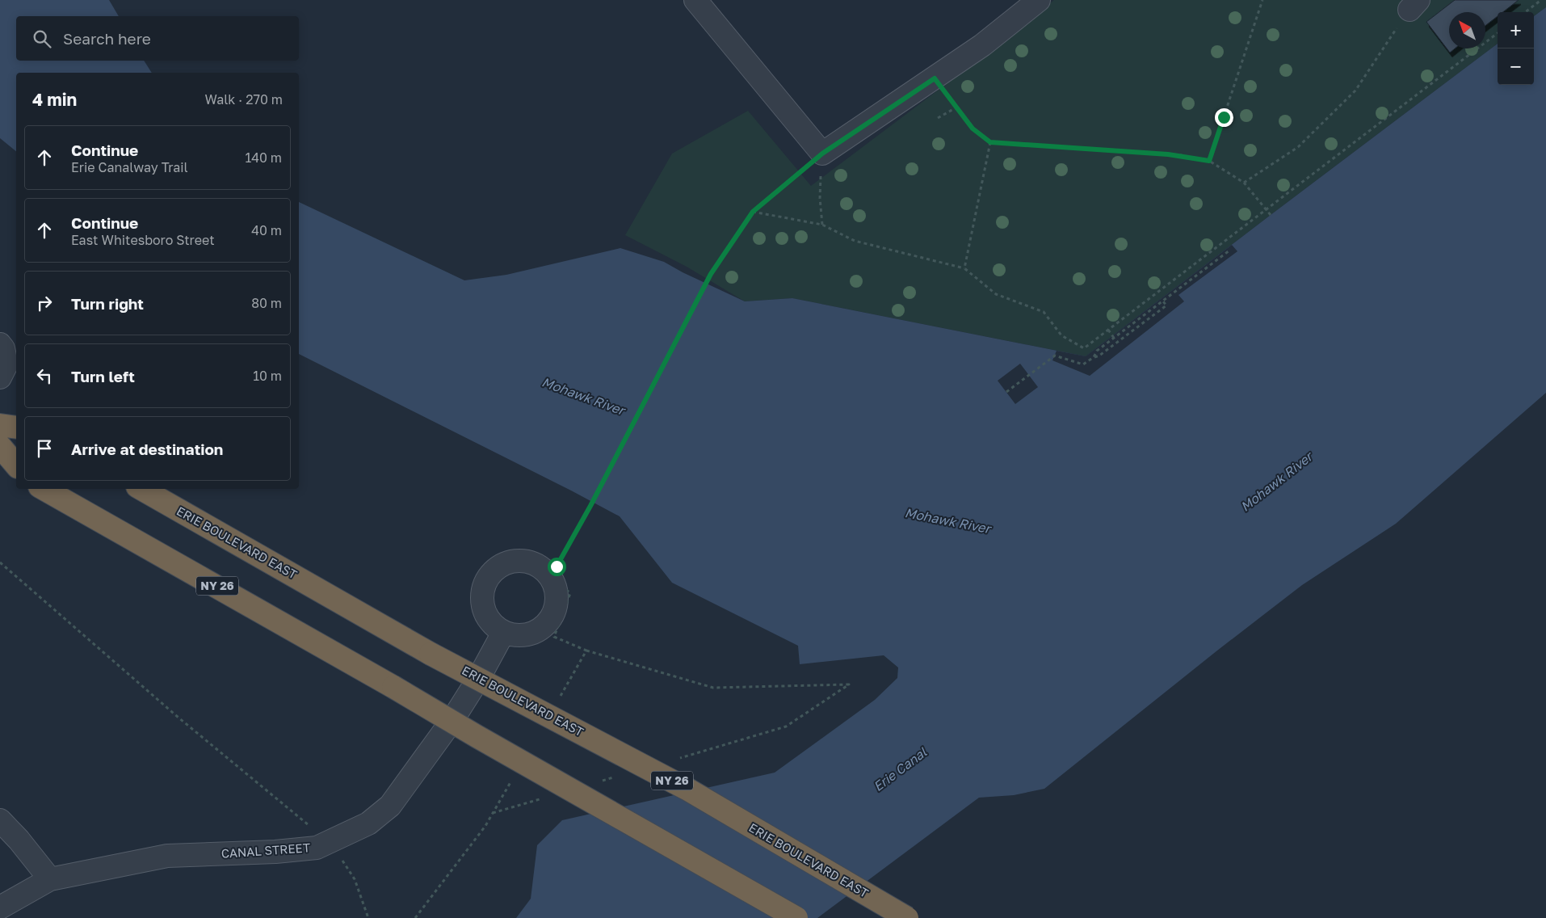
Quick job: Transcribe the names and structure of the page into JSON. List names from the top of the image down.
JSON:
{
  "streets": {
    "highway": ["ERIE BOULEVARD EAST", "NY 26"],
    "street": ["CANAL STREET"]
  },
  "water": ["Mohawk River", "Erie Canal"],
  "north": "top left",
  "page": {
    "map_buttons": ["+", "−"],
    "search": "Search here",
    "heading": ["4 min", "Walk · 270 m"],
    "list": [
      ["Continue", "Erie Canalway Trail", "140 m"],
      ["Continue", "East Whitesboro Street", "40 m"],
      ["Turn right", "80 m"],
      ["Turn left", "10 m"],
      "Arrive at destination"
    ]
  }
}
